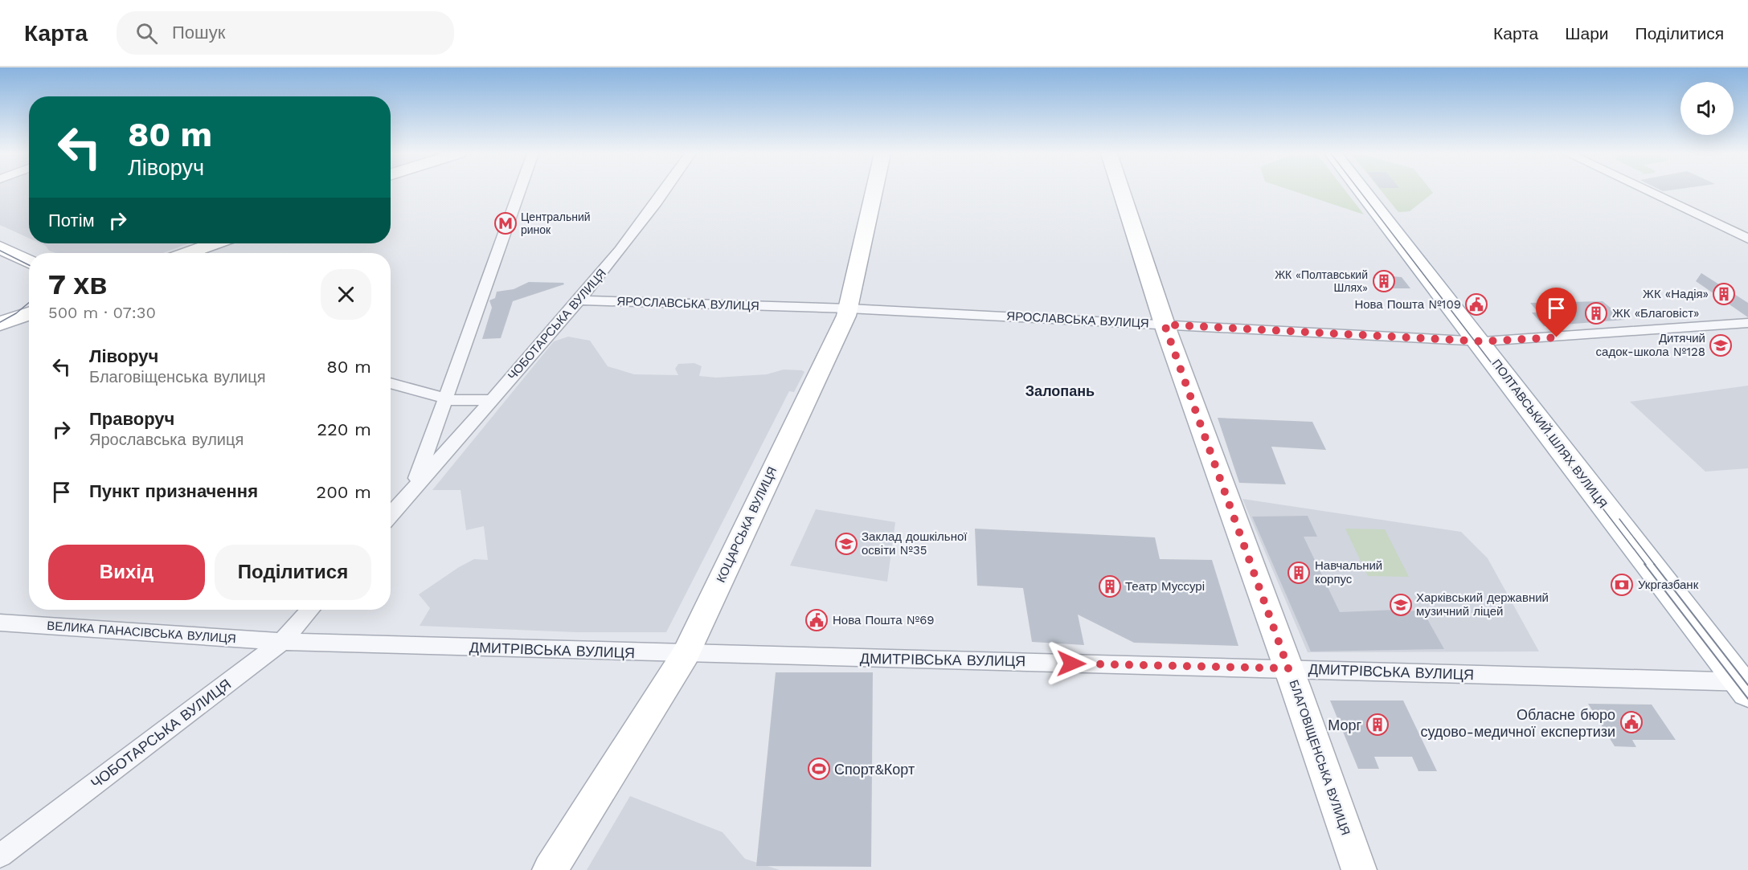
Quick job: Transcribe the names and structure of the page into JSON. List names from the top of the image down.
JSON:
{
  "streets": {
    "main road": ["ПОЛТАВСЬКИЙ ШЛЯХ ВУЛИЦЯ"],
    "street": [
      "ЯРОСЛАВСЬКА ВУЛИЦЯ",
      "ЧОБОТАРСЬКА ВУЛИЦЯ",
      "КОЦАРСЬКА ВУЛИЦЯ",
      "ВЕЛИКА ПАНАСІВСЬКА ВУЛИЦЯ",
      "ДМИТРІВСЬКА ВУЛИЦЯ",
      "БЛАГОВІЩЕНСЬКА ВУЛИЦЯ"
    ]
  },
  "crossings": [
    ["ЯРОСЛАВСЬКА ВУЛИЦЯ", "ЧОБОТАРСЬКА ВУЛИЦЯ"],
    ["ЯРОСЛАВСЬКА ВУЛИЦЯ", "ПОЛТАВСЬКИЙ ШЛЯХ ВУЛИЦЯ"],
    ["ЯРОСЛАВСЬКА ВУЛИЦЯ", "КОЦАРСЬКА ВУЛИЦЯ"],
    ["ЯРОСЛАВСЬКА ВУЛИЦЯ", "БЛАГОВІЩЕНСЬКА ВУЛИЦЯ"],
    ["ЧОБОТАРСЬКА ВУЛИЦЯ", "ВЕЛИКА ПАНАСІВСЬКА ВУЛИЦЯ"],
    ["ЧОБОТАРСЬКА ВУЛИЦЯ", "ДМИТРІВСЬКА ВУЛИЦЯ"],
    ["ПОЛТАВСЬКИЙ ШЛЯХ ВУЛИЦЯ", "ДМИТРІВСЬКА ВУЛИЦЯ"],
    ["КОЦАРСЬКА ВУЛИЦЯ", "ДМИТРІВСЬКА ВУЛИЦЯ"],
    ["ВЕЛИКА ПАНАСІВСЬКА ВУЛИЦЯ", "ДМИТРІВСЬКА ВУЛИЦЯ"],
    ["ДМИТРІВСЬКА ВУЛИЦЯ", "БЛАГОВІЩЕНСЬКА ВУЛИЦЯ"]
  ],
  "districts": ["Залопань"],
  "places": {
    "metro station": ["Центральний ринок"],
    "building": [
      "ЖК «Полтавський Шлях»",
      "ЖК «Надія»",
      "ЖК «Благовіст»",
      "Навчальний корпус",
      "Театр Муссурі",
      "Морг"
    ],
    "public building": ["Нова Пошта №109", "Нова Пошта №69", "Обласне бюро судово-медичної експертизи"],
    "school or university": ["Дитячий садок-школа №128", "Заклад дошкільної освіти №35", "Харківський державний музичний ліцей"],
    "bank": ["Укргазбанк"],
    "sports": ["Спорт&Корт"]
  },
  "page": {
    "header": "Карта",
    "search": "Пошук",
    "nav": ["Карта", "Шари", "Поділитися"],
    "turn": ["80 m", "Ліворуч"],
    "then": "Потім",
    "heading": ["7 хв", "500 m · 07:30"],
    "list": [
      {
        "name": "Ліворуч",
        "note": "Благовіщенська вулиця",
        "value": "80 m"
      },
      {
        "name": "Праворуч",
        "note": "Ярославська вулиця",
        "value": "220 m"
      },
      {
        "name": "Пункт призначення",
        "value": "200 m"
      }
    ],
    "buttons": ["Вихід", "Поділитися"]
  }
}
